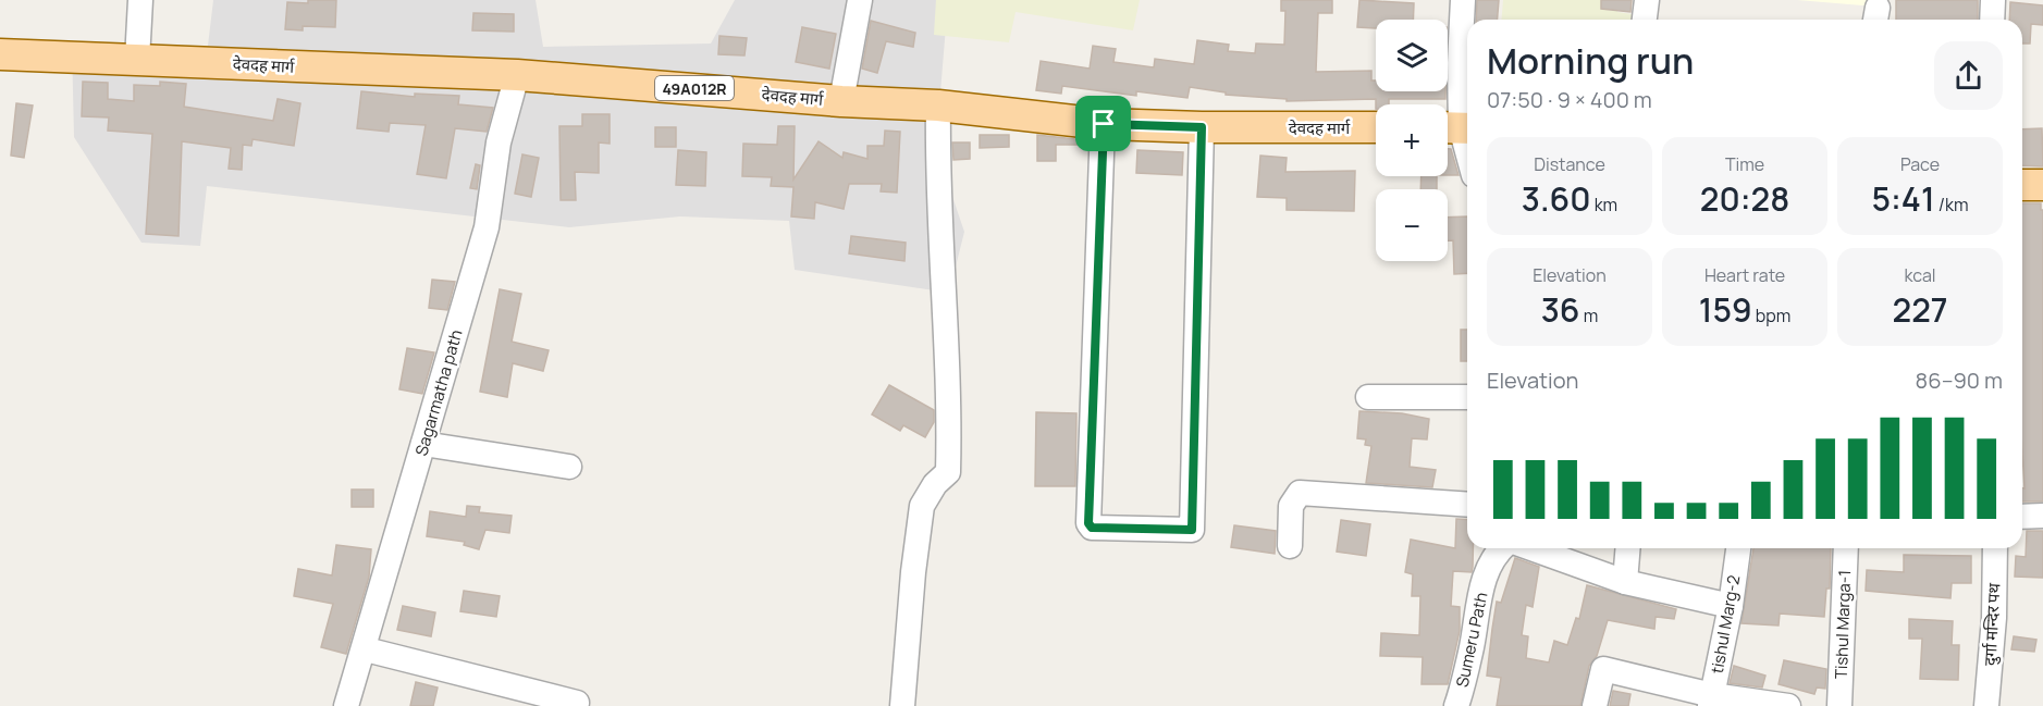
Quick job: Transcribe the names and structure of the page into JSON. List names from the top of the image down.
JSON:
{
  "streets": {
    "main road": ["देवदह मार्ग", "49A012R"],
    "street": [
      "Sagarmatha path",
      "tishul Marg-2",
      "Tishul Marga-1",
      "दुर्गा मन्दिर पथ",
      "Sumeru Path"
    ]
  },
  "crossings": [
    ["देवदह मार्ग", "Sagarmatha path"]
  ],
  "page": {
    "map_buttons": ["+", "−"],
    "heading": ["Morning run", "07:50 · 9 × 400 m"],
    "stats": [
      ["Distance", "3.60 km"],
      ["Time", "20:28"],
      ["Pace", "5:41 /km"],
      ["Elevation", "36 m"],
      ["Heart rate", "159 bpm"],
      ["kcal", "227"]
    ],
    "chart": ["Elevation", "86–90 m"]
  }
}
